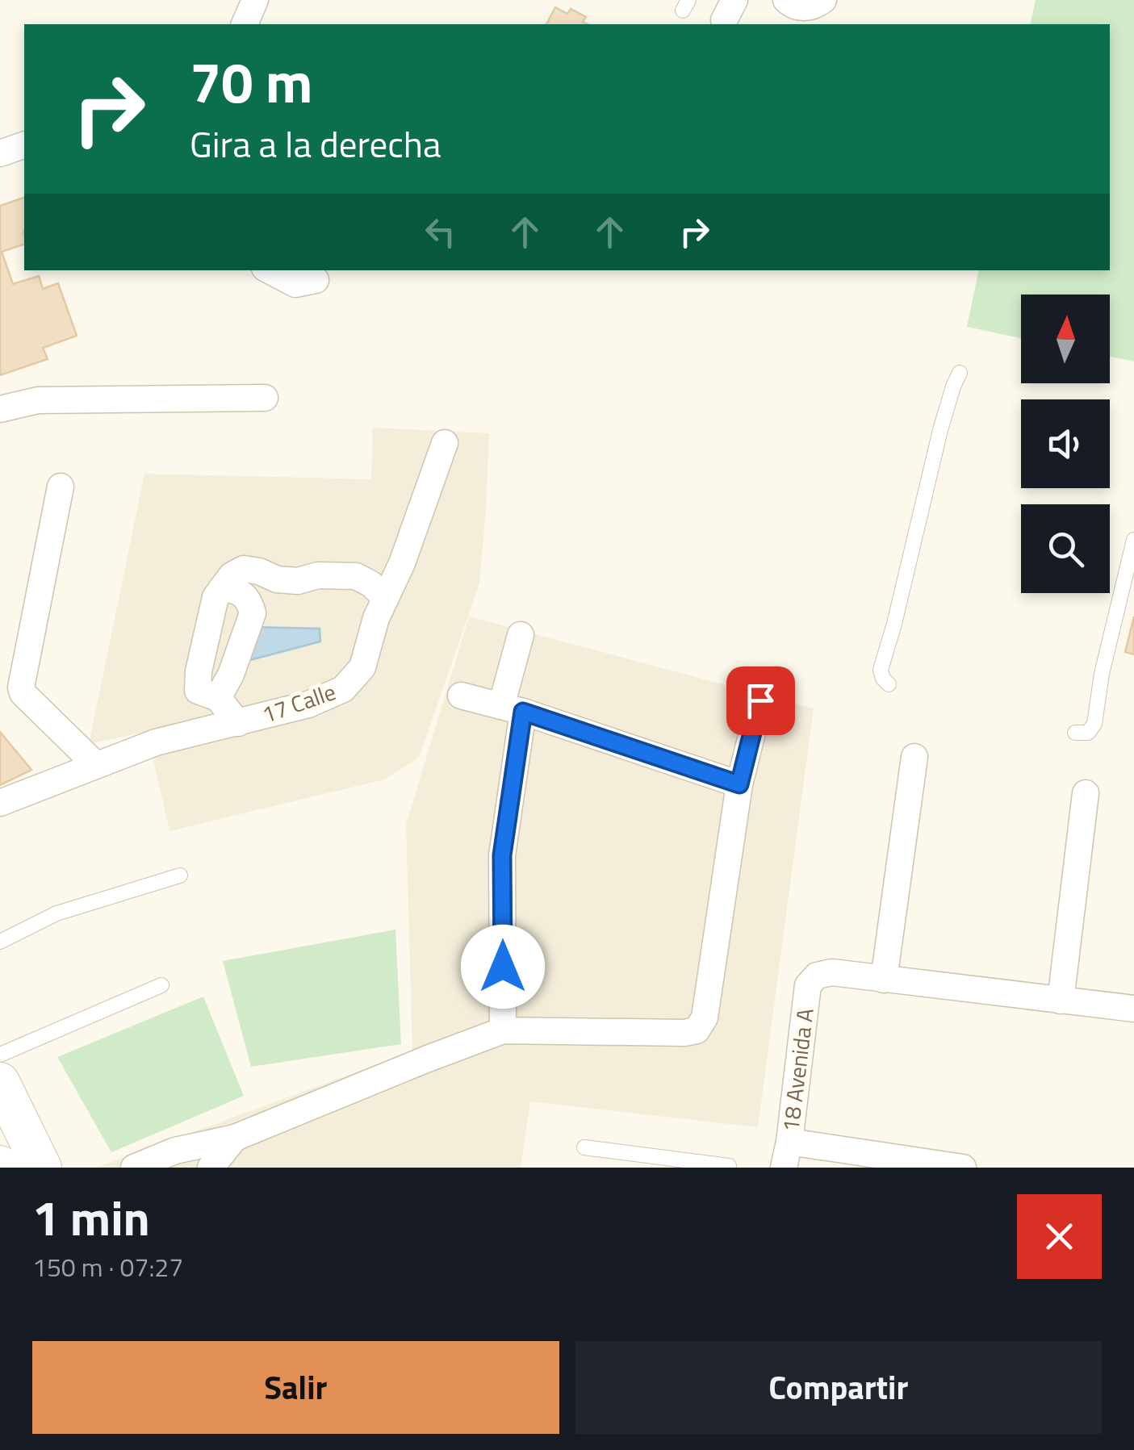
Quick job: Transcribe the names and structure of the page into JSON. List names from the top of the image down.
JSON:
{
  "streets": {
    "street": ["17 Calle", "18 Avenida A"]
  },
  "north": "top",
  "page": {
    "turn": ["70 m", "Gira a la derecha"],
    "heading": ["1 min", "150 m · 07:27"],
    "buttons": ["Salir", "Compartir"]
  }
}
